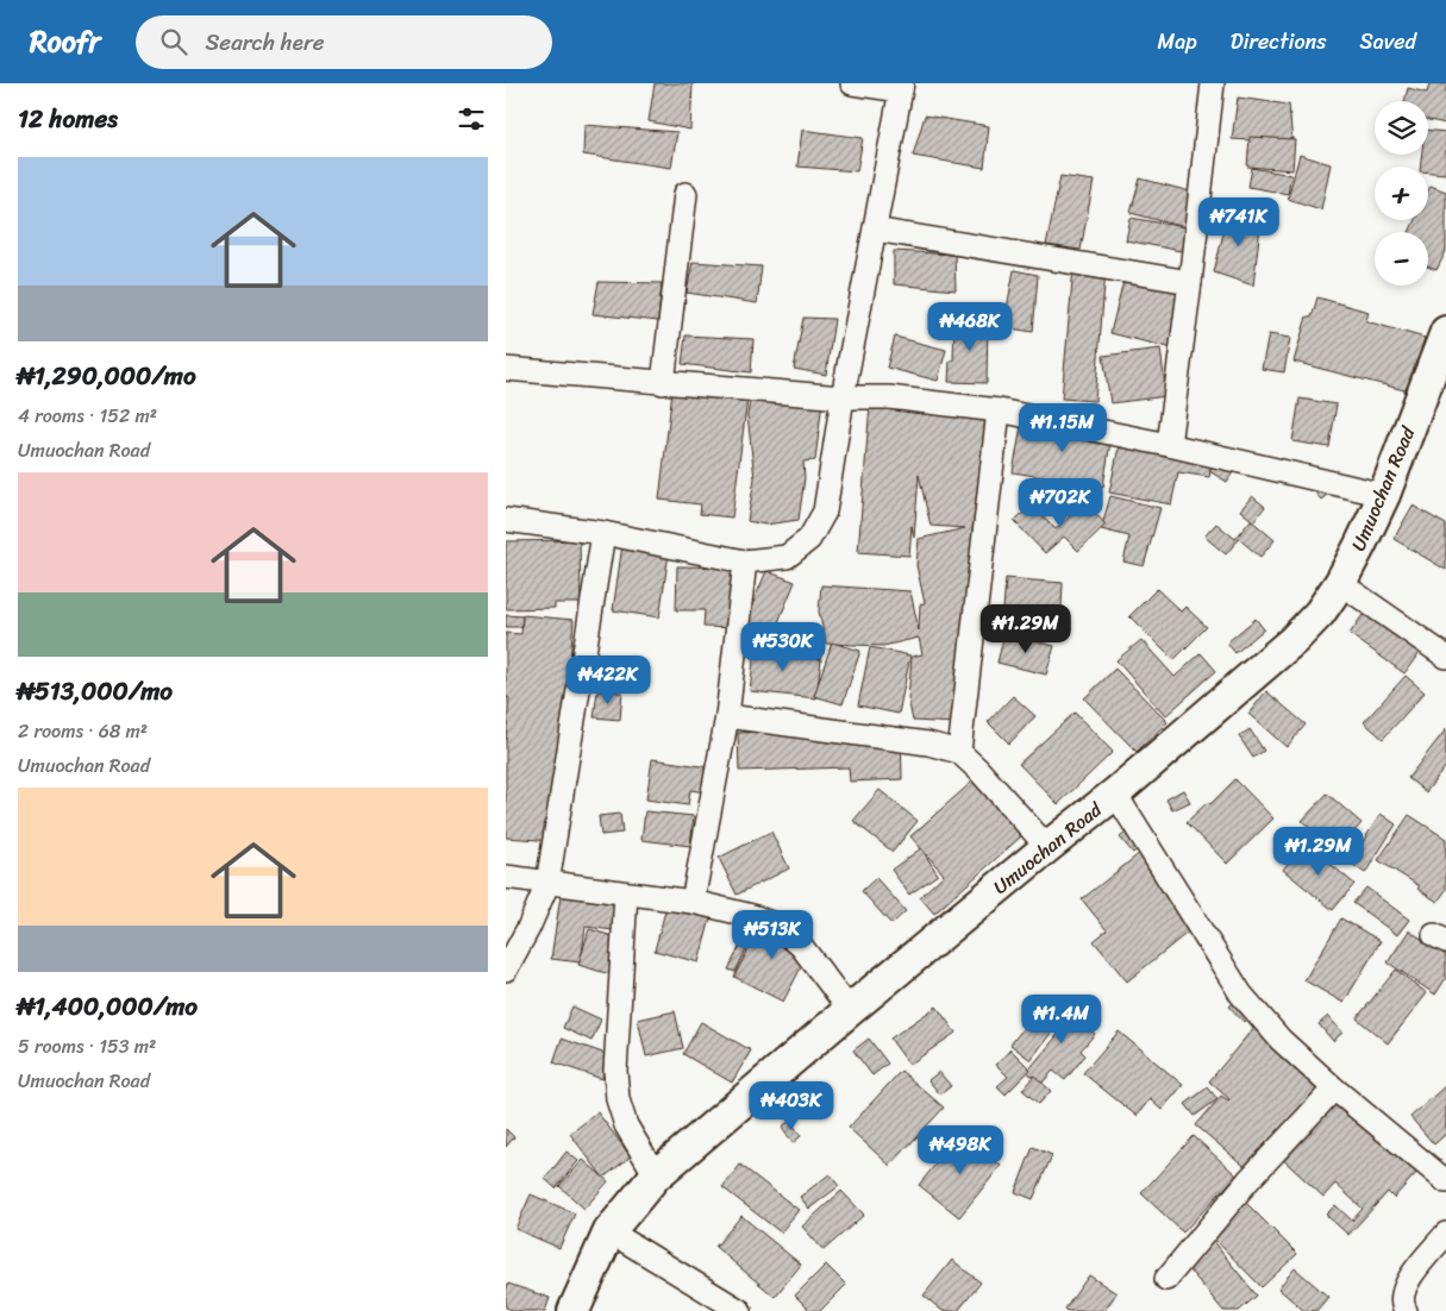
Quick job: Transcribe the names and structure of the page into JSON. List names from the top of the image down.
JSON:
{
  "streets": {
    "street": ["Umuochan Road"]
  },
  "page": {
    "header": "Roofr",
    "search": "Search here",
    "nav": ["Map", "Directions", "Saved"],
    "heading": "12 homes",
    "map_buttons": ["+", "−"],
    "list": [
      {
        "name": "₦1,290,000/mo",
        "note": "4 rooms · 152 m² · Umuochan Road"
      },
      {
        "name": "₦513,000/mo",
        "note": "2 rooms · 68 m² · Umuochan Road"
      },
      {
        "name": "₦1,400,000/mo",
        "note": "5 rooms · 153 m² · Umuochan Road"
      }
    ],
    "price": [
      "₦741K",
      "₦468K",
      "₦1.15M",
      "₦702K",
      "₦1.29M",
      "₦530K",
      "₦422K",
      "₦1.29M",
      "₦513K",
      "₦1.4M",
      "₦403K",
      "₦498K"
    ]
  }
}
